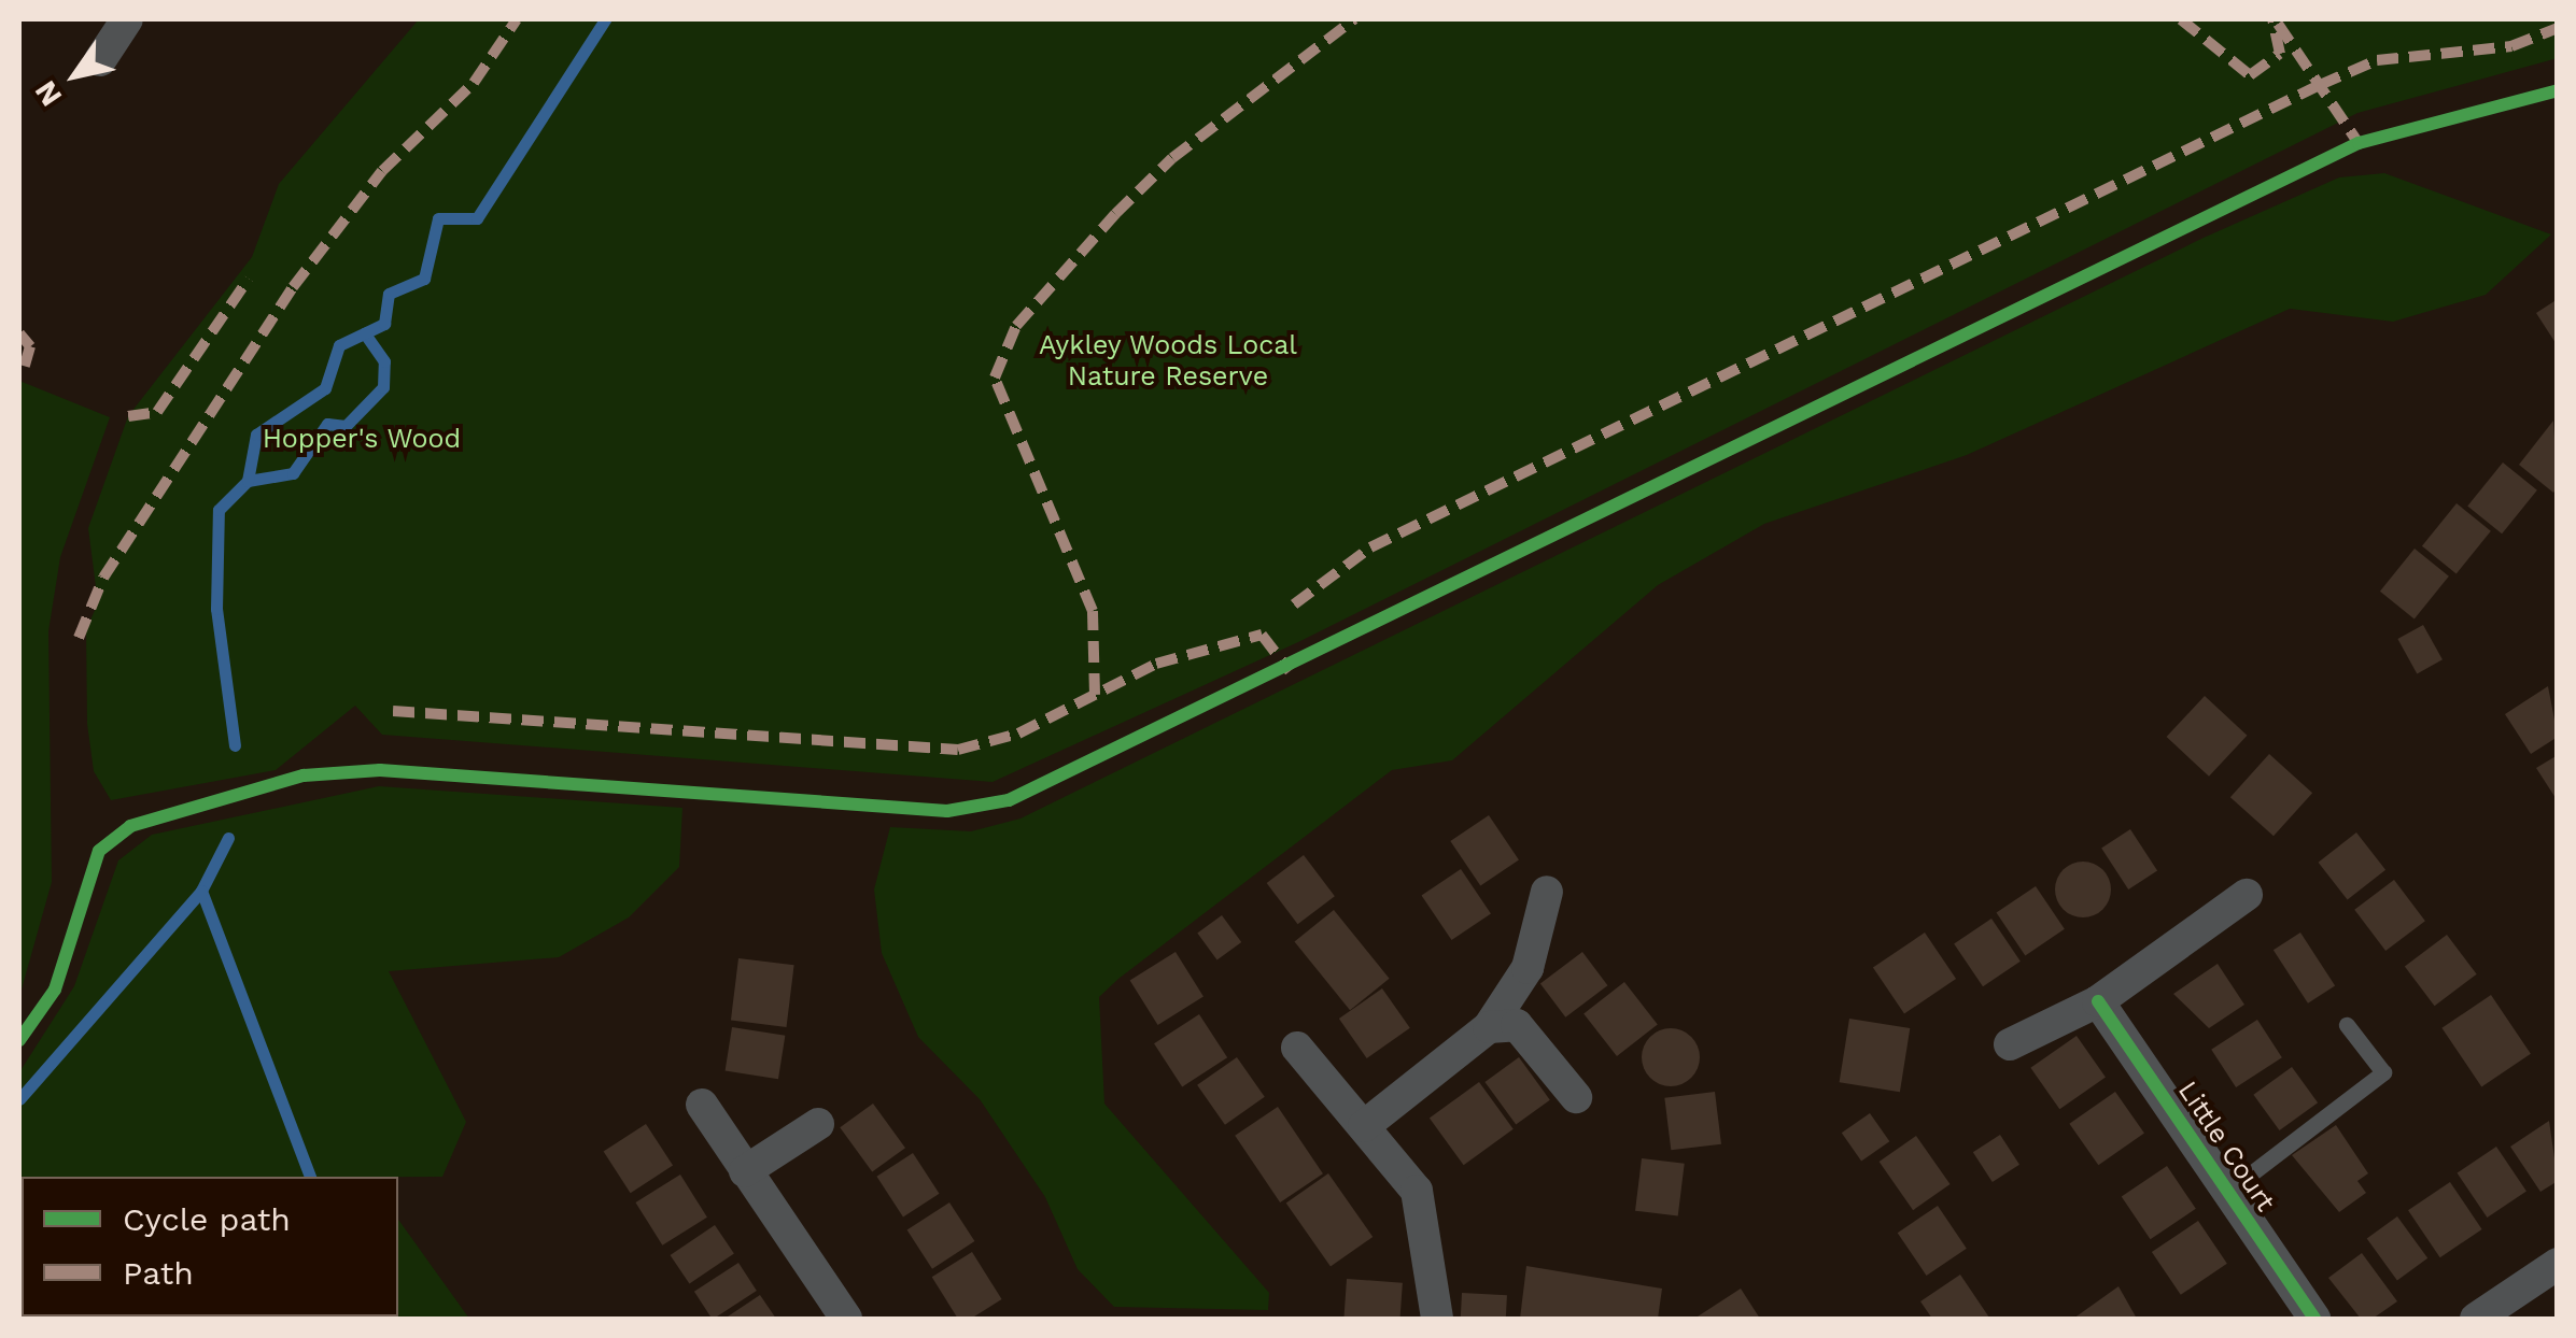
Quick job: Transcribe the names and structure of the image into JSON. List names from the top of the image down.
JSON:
{
  "streets": {
    "street": ["Little Court"]
  },
  "parks": ["Aykley Woods Local Nature Reserve", "Hopper's Wood"],
  "legend": ["Cycle path", "Path"],
  "north": "bottom left"
}
